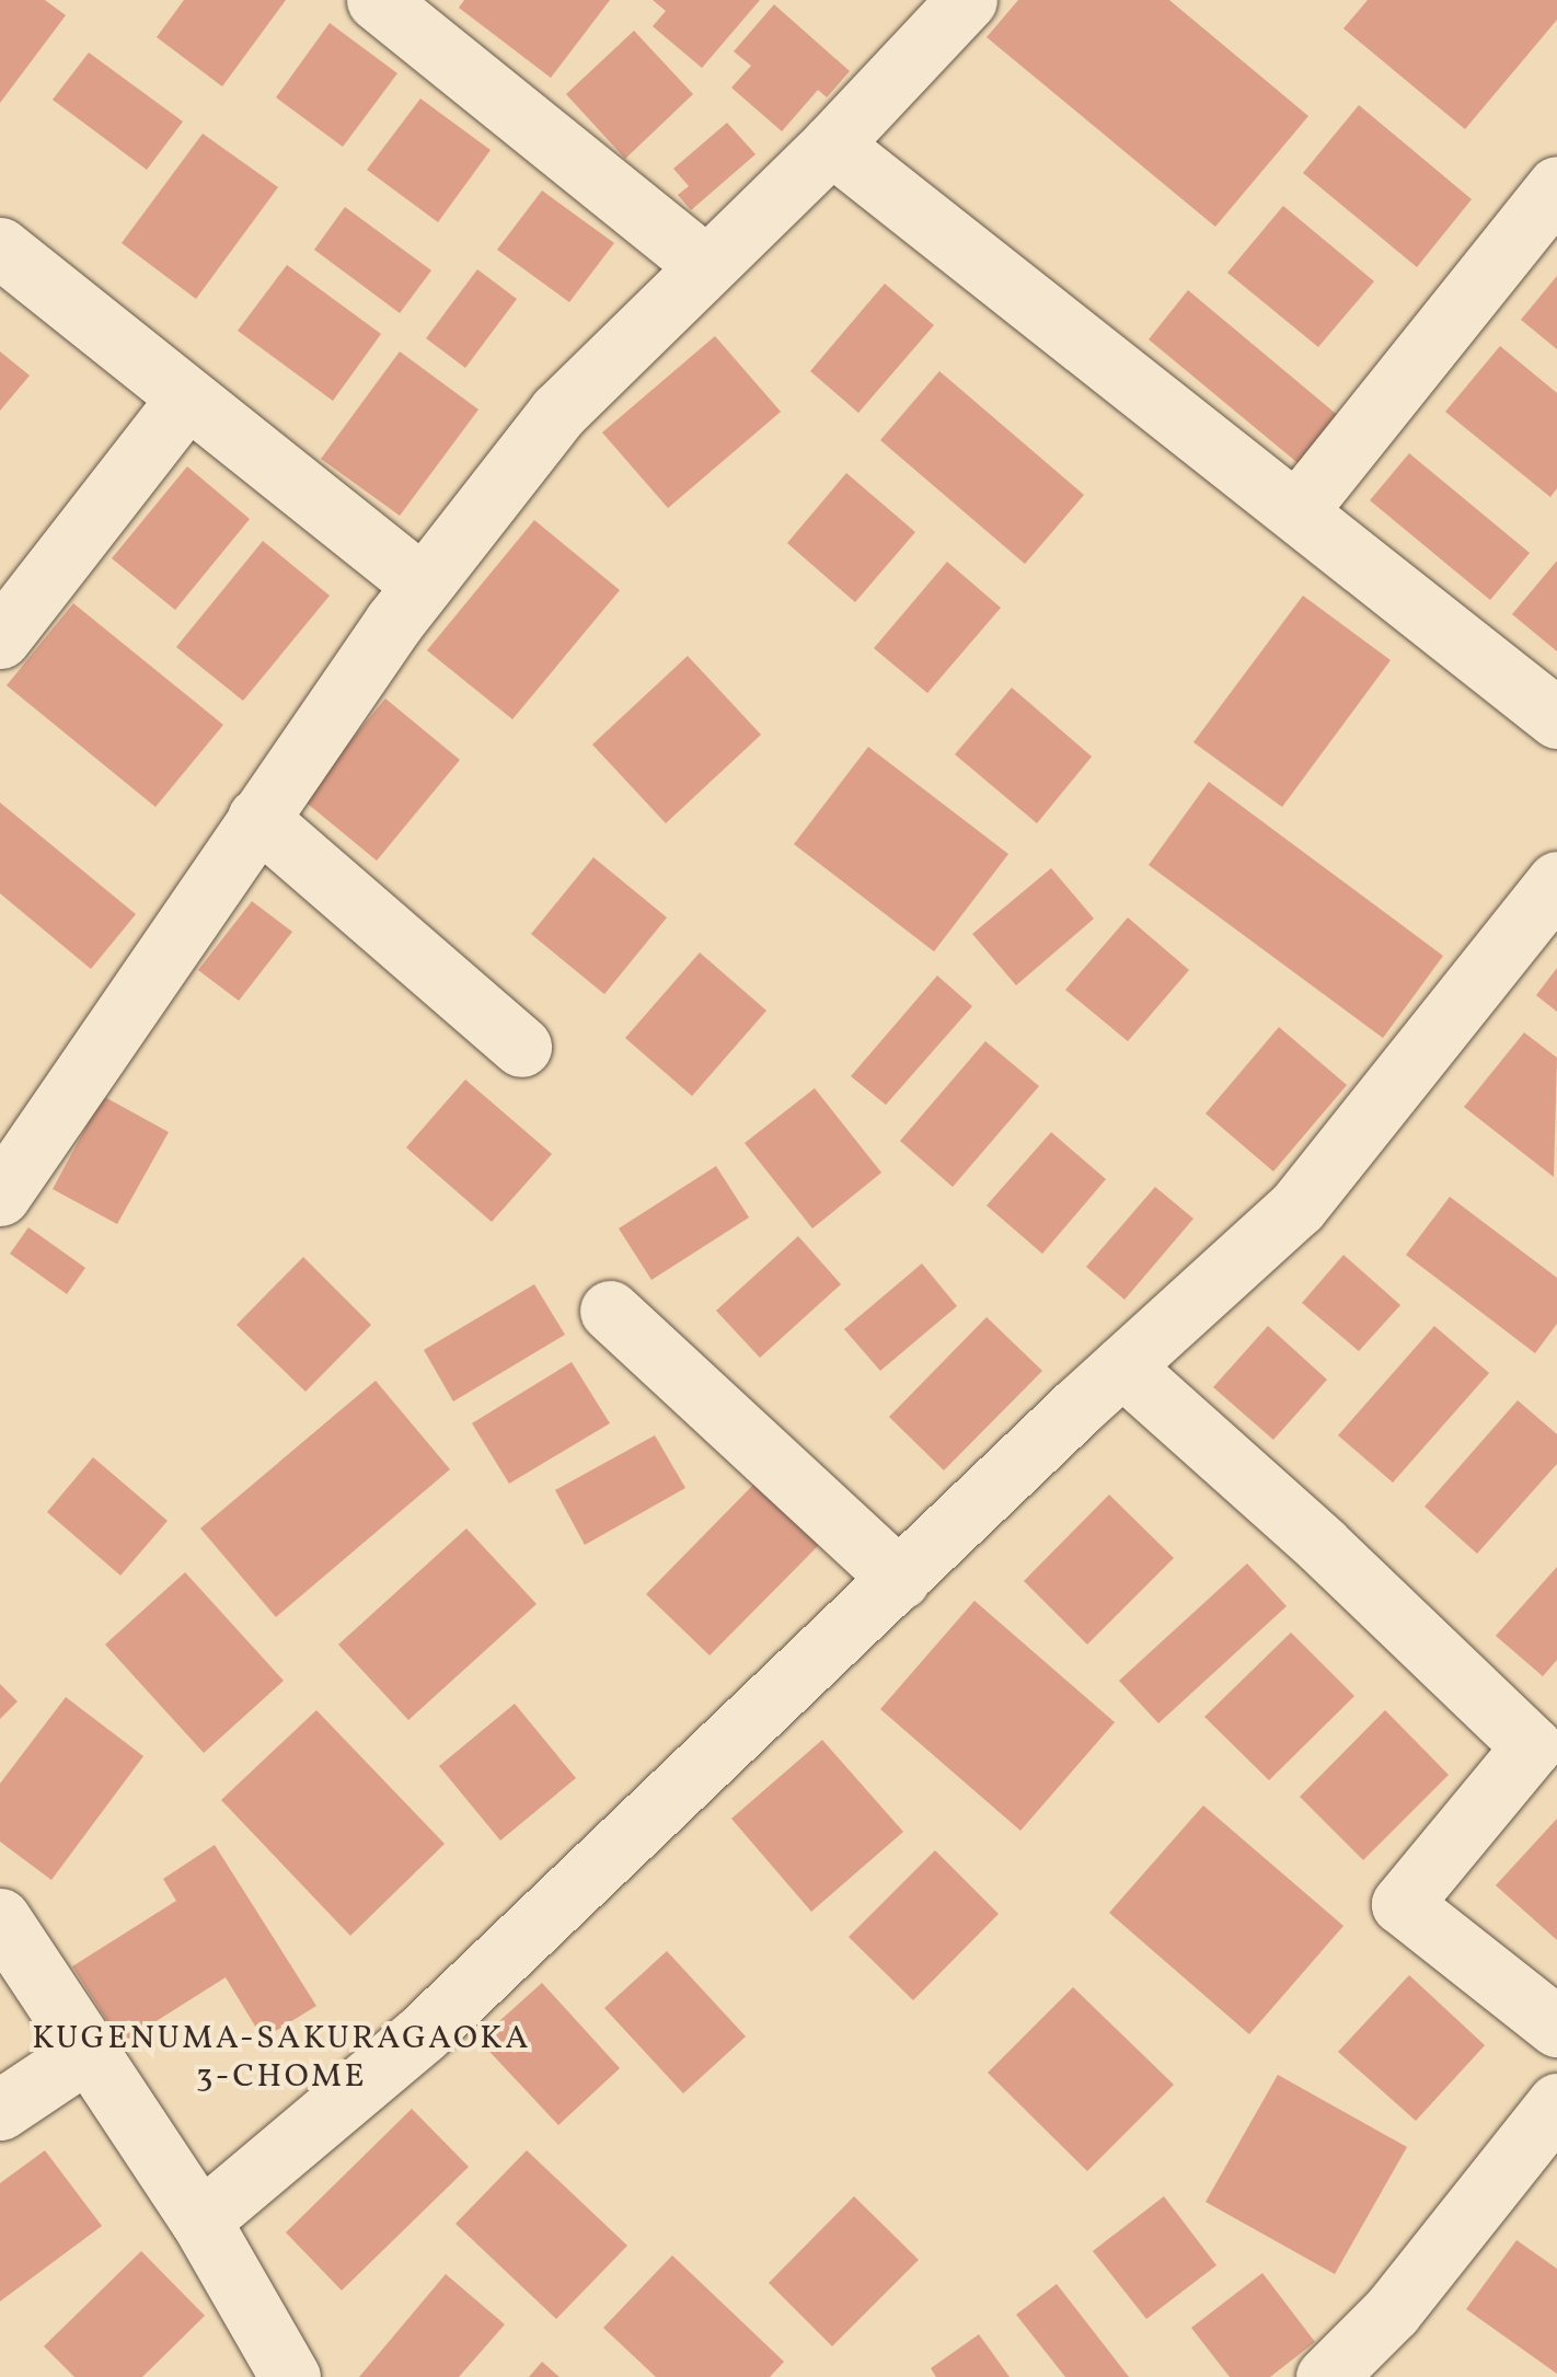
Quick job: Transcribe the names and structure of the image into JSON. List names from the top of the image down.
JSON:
{
  "districts": ["KUGENUMA-SAKURAGAOKA 3-CHOME"]
}
